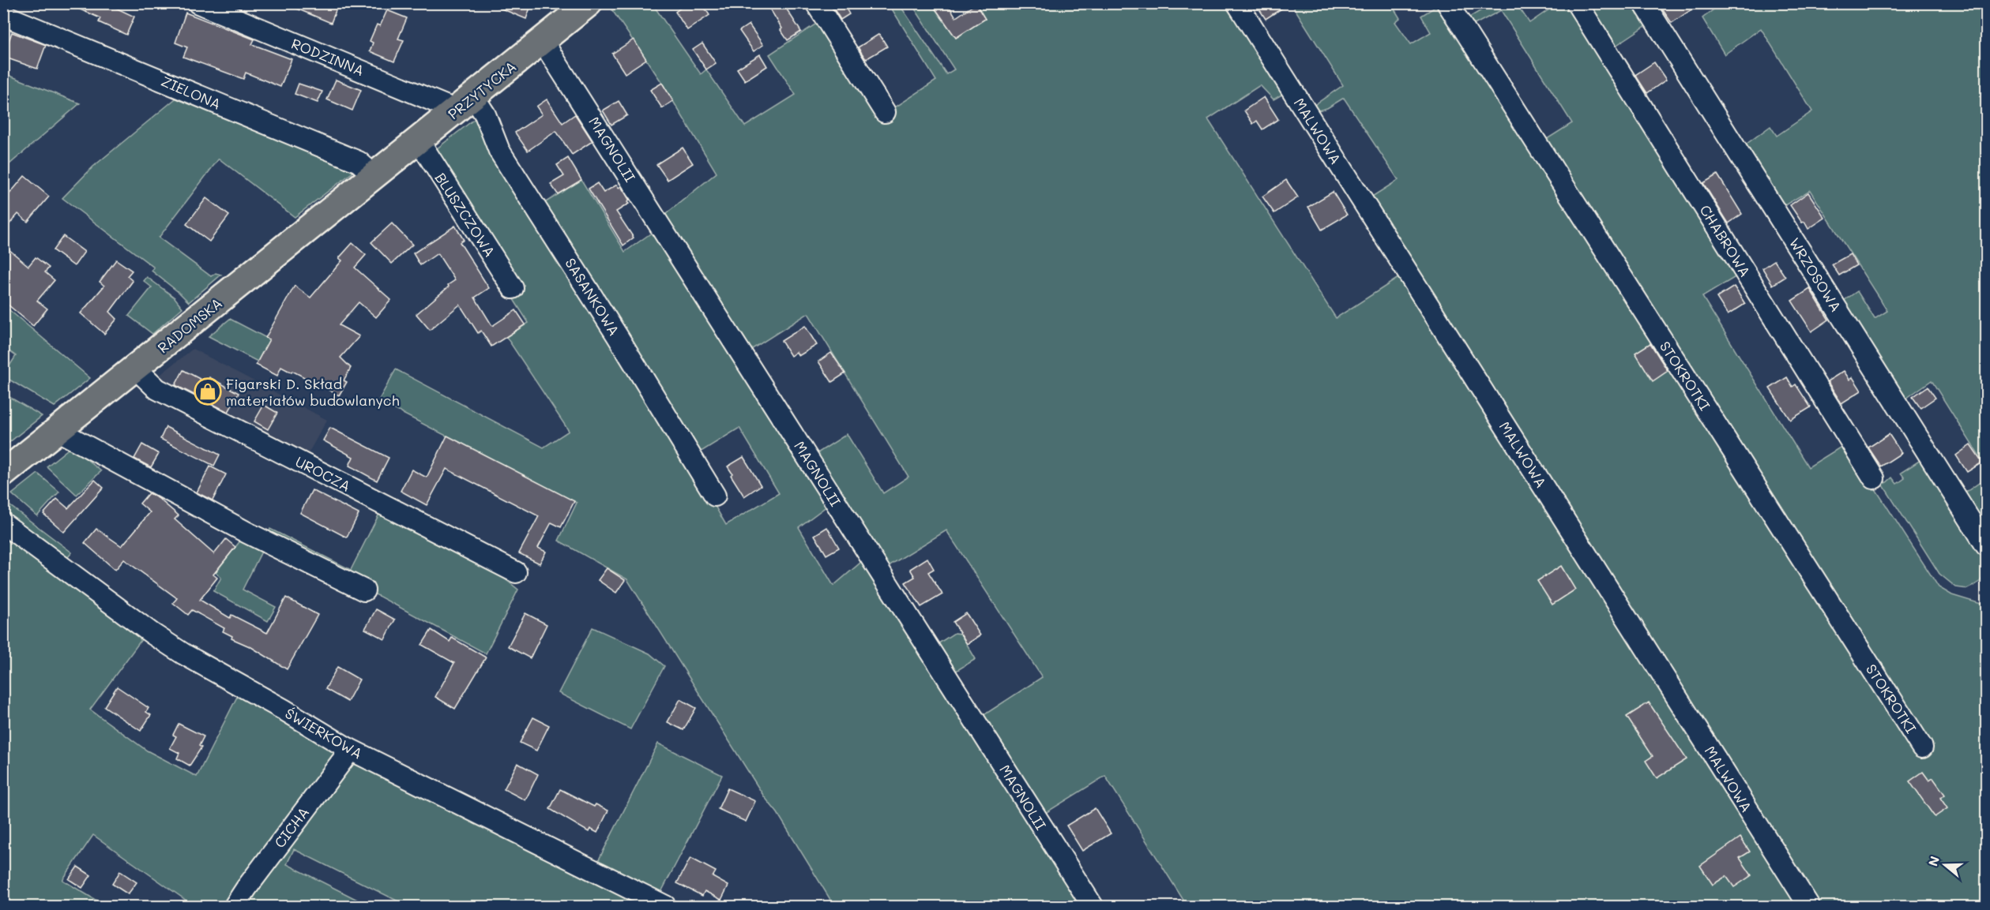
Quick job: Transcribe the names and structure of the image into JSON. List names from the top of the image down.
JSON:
{
  "streets": {
    "main road": ["PRZYTYCKA", "RADOMSKA"],
    "street": [
      "RODZINNA",
      "ZIELONA",
      "MALWOWA",
      "MAGNOLII",
      "BLUSZCZOWA",
      "CHABROWA",
      "WRZOSOWA",
      "SASANKOWA",
      "STOKROTKI",
      "UROCZA",
      "ŚWIERKOWA",
      "CICHA"
    ]
  },
  "crossings": [
    ["RODZINNA", "PRZYTYCKA"],
    ["RODZINNA", "SASANKOWA"],
    ["PRZYTYCKA", "ZIELONA"],
    ["PRZYTYCKA", "MAGNOLII"],
    ["PRZYTYCKA", "BLUSZCZOWA"],
    ["PRZYTYCKA", "SASANKOWA"],
    ["PRZYTYCKA", "RADOMSKA"],
    ["ZIELONA", "RADOMSKA"],
    ["RADOMSKA", "UROCZA"],
    ["ŚWIERKOWA", "CICHA"]
  ],
  "places": {
    "shop": ["Figarski D. Skład materiałów budowlanych"]
  },
  "north": "left"
}
